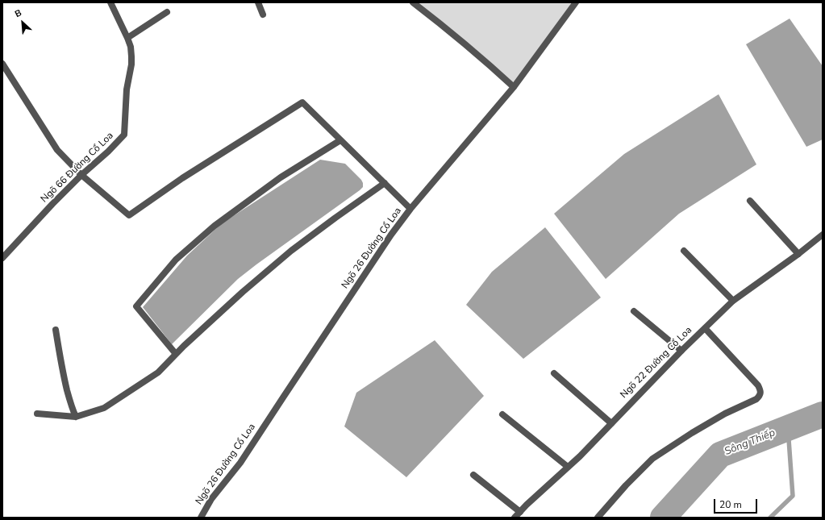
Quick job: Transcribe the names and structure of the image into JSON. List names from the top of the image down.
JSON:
{
  "streets": {
    "street": ["Ngõ 66 Đường Cổ Loa", "Ngõ 26 Đường Cổ Loa", "Ngõ 22 Đường Cổ Loa"]
  },
  "water": ["Sông Thiếp"],
  "scale_bar": "20 m",
  "north": "top left"
}
